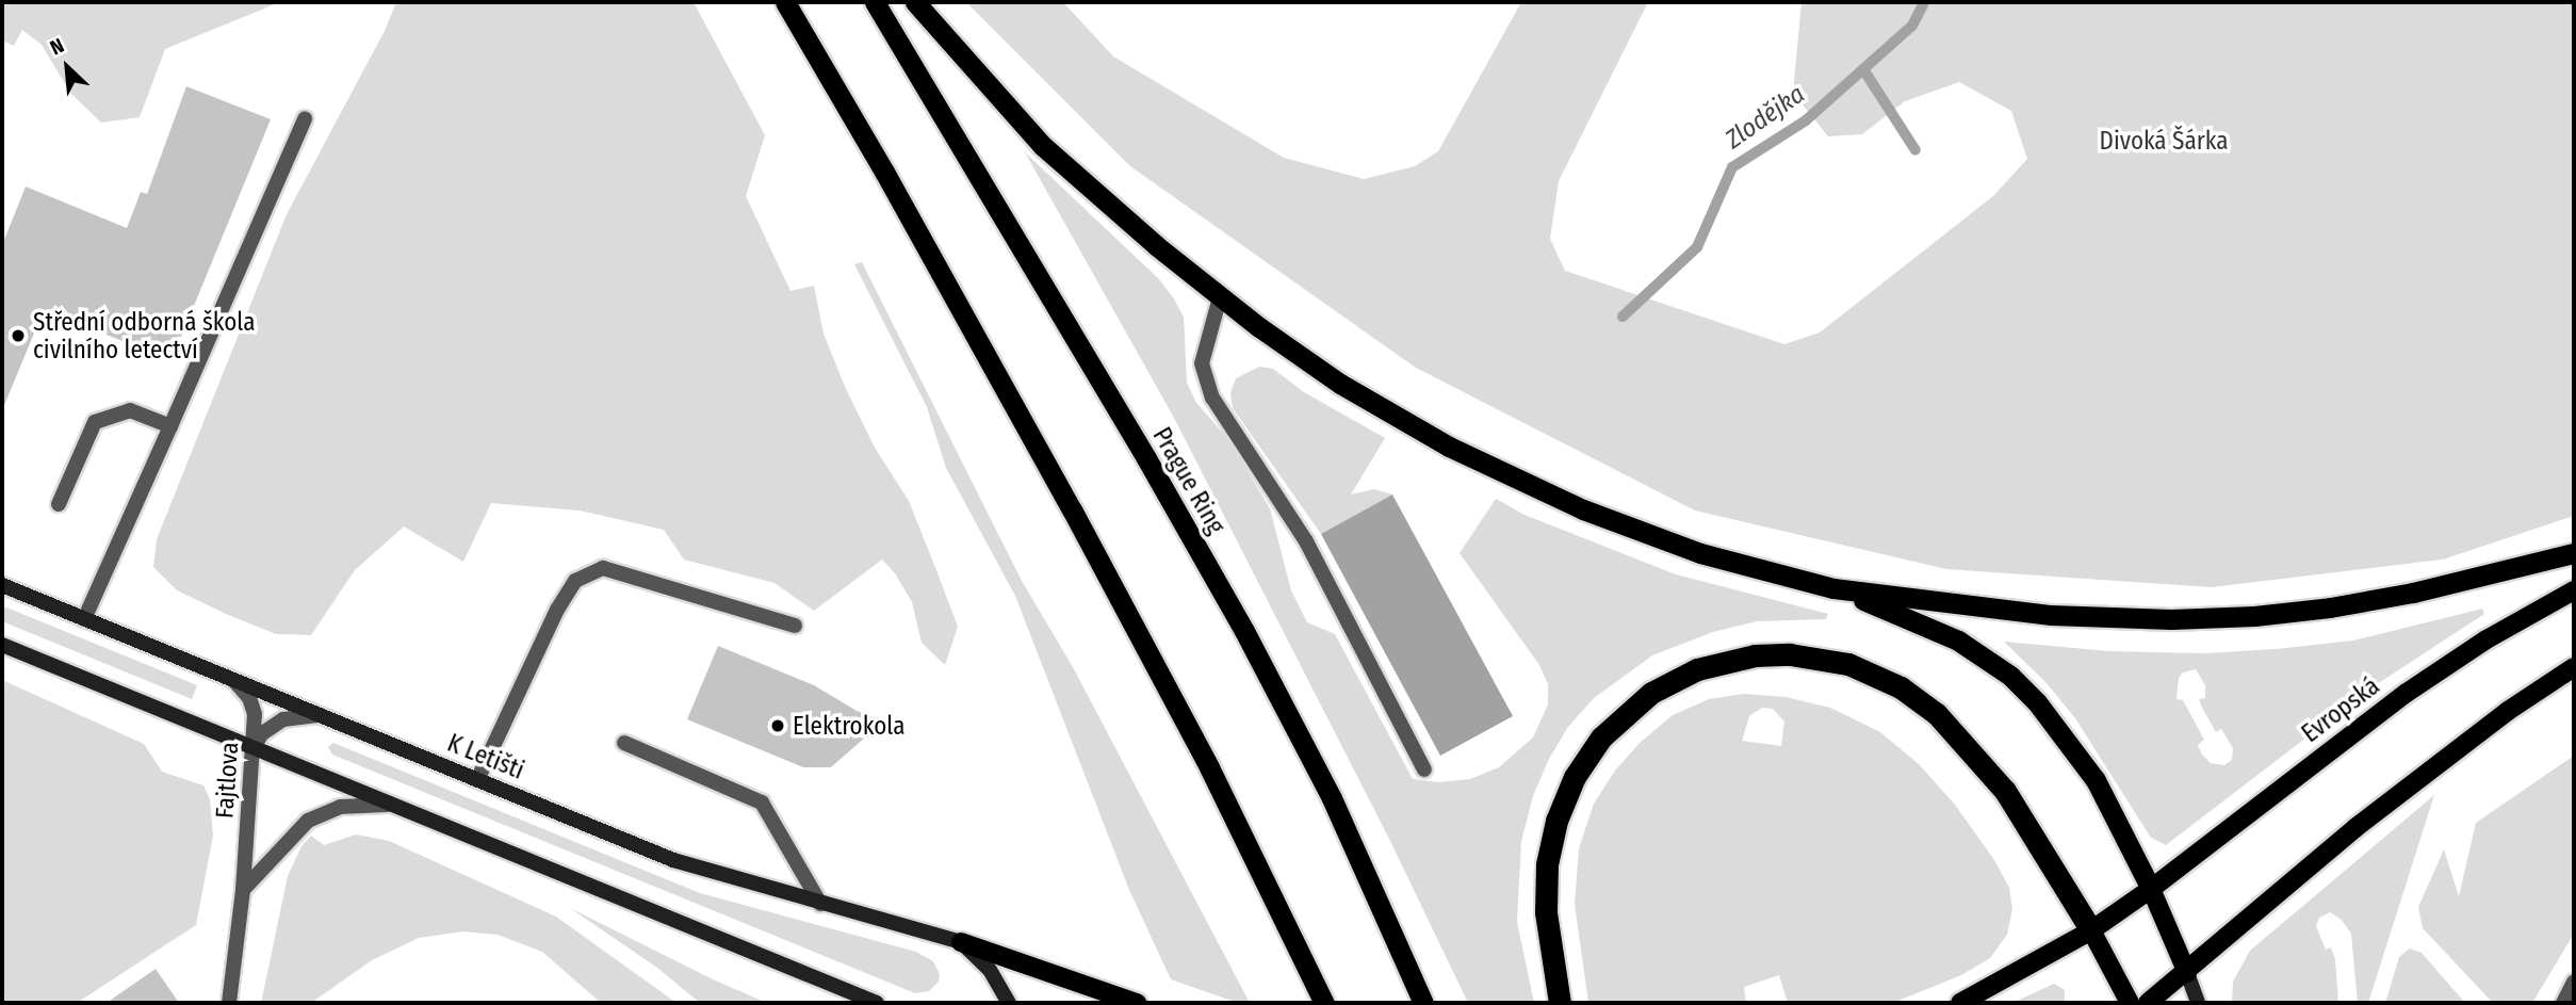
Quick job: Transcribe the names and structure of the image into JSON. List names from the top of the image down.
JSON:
{
  "streets": {
    "highway": ["Prague Ring"],
    "main road": ["Evropská", "K Letišti"],
    "street": ["Fajtlova"]
  },
  "crossings": [
    ["K Letišti", "Fajtlova"]
  ],
  "water": ["Zlodějka"],
  "parks": ["Divoká Šárka"],
  "places": ["Střední odborná škola civilního letectví", "Elektrokola"],
  "north": "top left"
}
